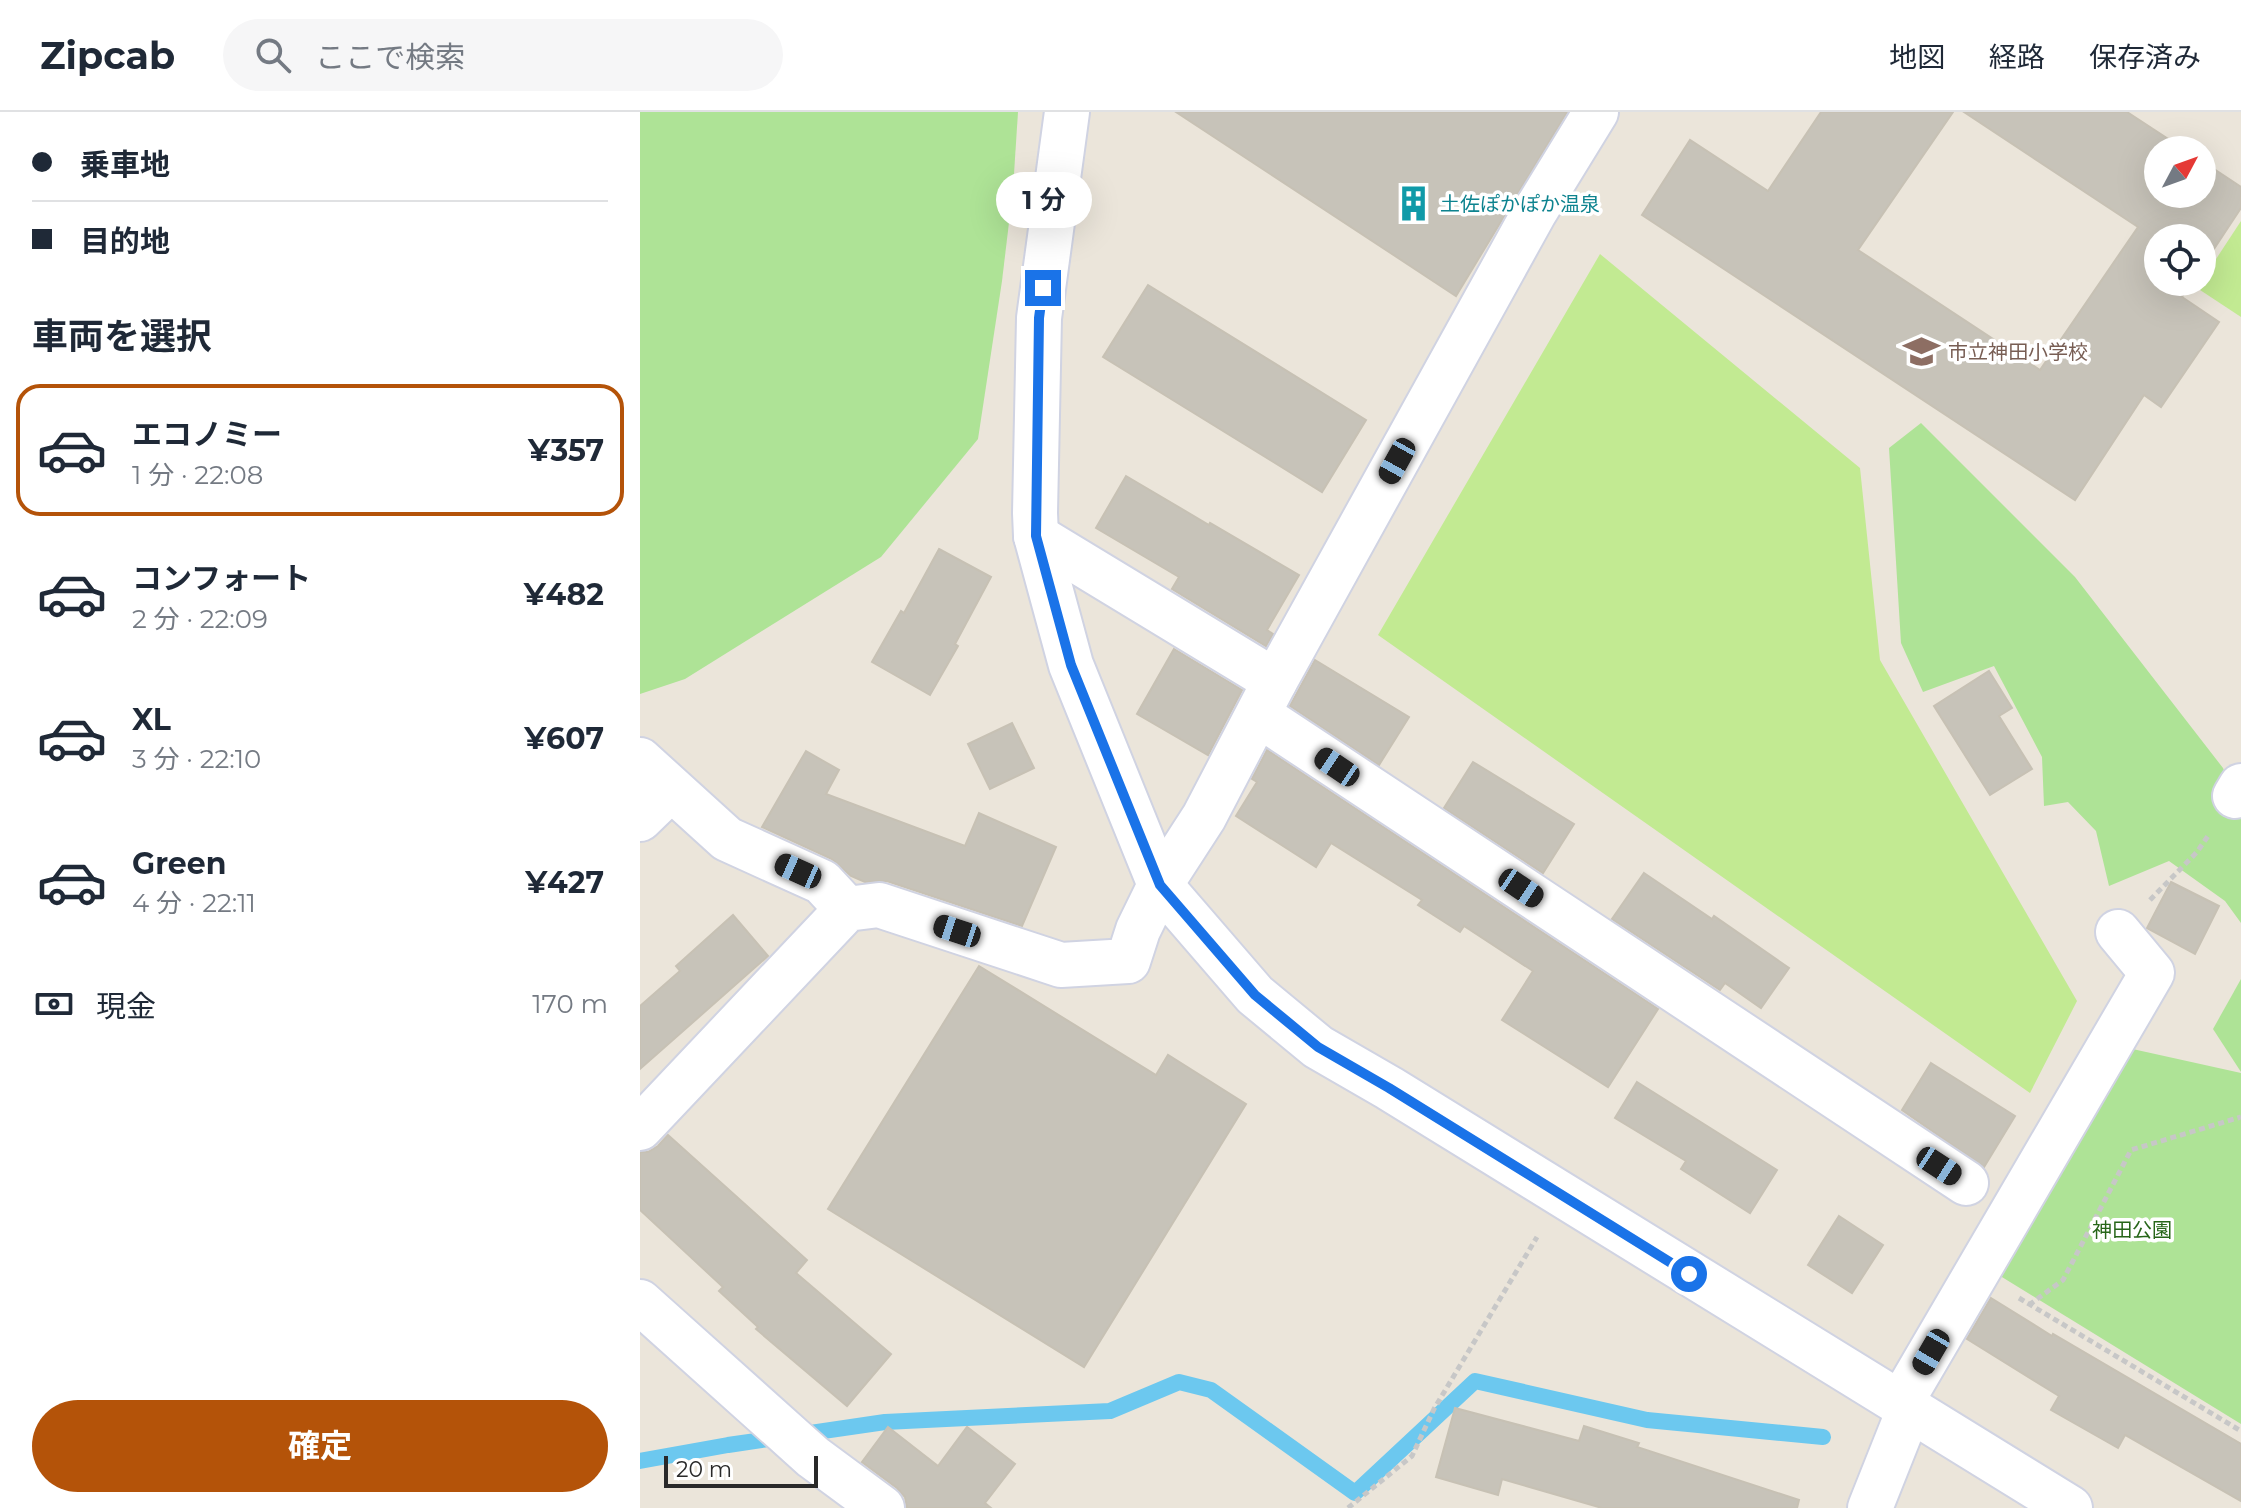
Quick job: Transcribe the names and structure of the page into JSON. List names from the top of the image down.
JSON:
{
  "parks": ["神田公園"],
  "places": {
    "building": ["土佐ぽかぽか温泉"],
    "school or university": ["市立神田小学校"]
  },
  "scale_bar": "20 m",
  "north": "top right",
  "page": {
    "header": "Zipcab",
    "search": "ここで検索",
    "nav": ["地図", "経路", "保存済み"],
    "banner": ["乗車地", "目的地"],
    "bubble": "1 分",
    "heading": "車両を選択",
    "list": [
      {
        "name": "エコノミー",
        "note": "1 分 · 22:08",
        "value": "¥357"
      },
      {
        "name": "コンフォート",
        "note": "2 分 · 22:09",
        "value": "¥482"
      },
      {
        "name": "XL",
        "note": "3 分 · 22:10",
        "value": "¥607"
      },
      {
        "name": "Green",
        "note": "4 分 · 22:11",
        "value": "¥427"
      }
    ],
    "pay": ["現金", "170 m"],
    "buttons": "確定",
    "scale": "20 m"
  }
}
